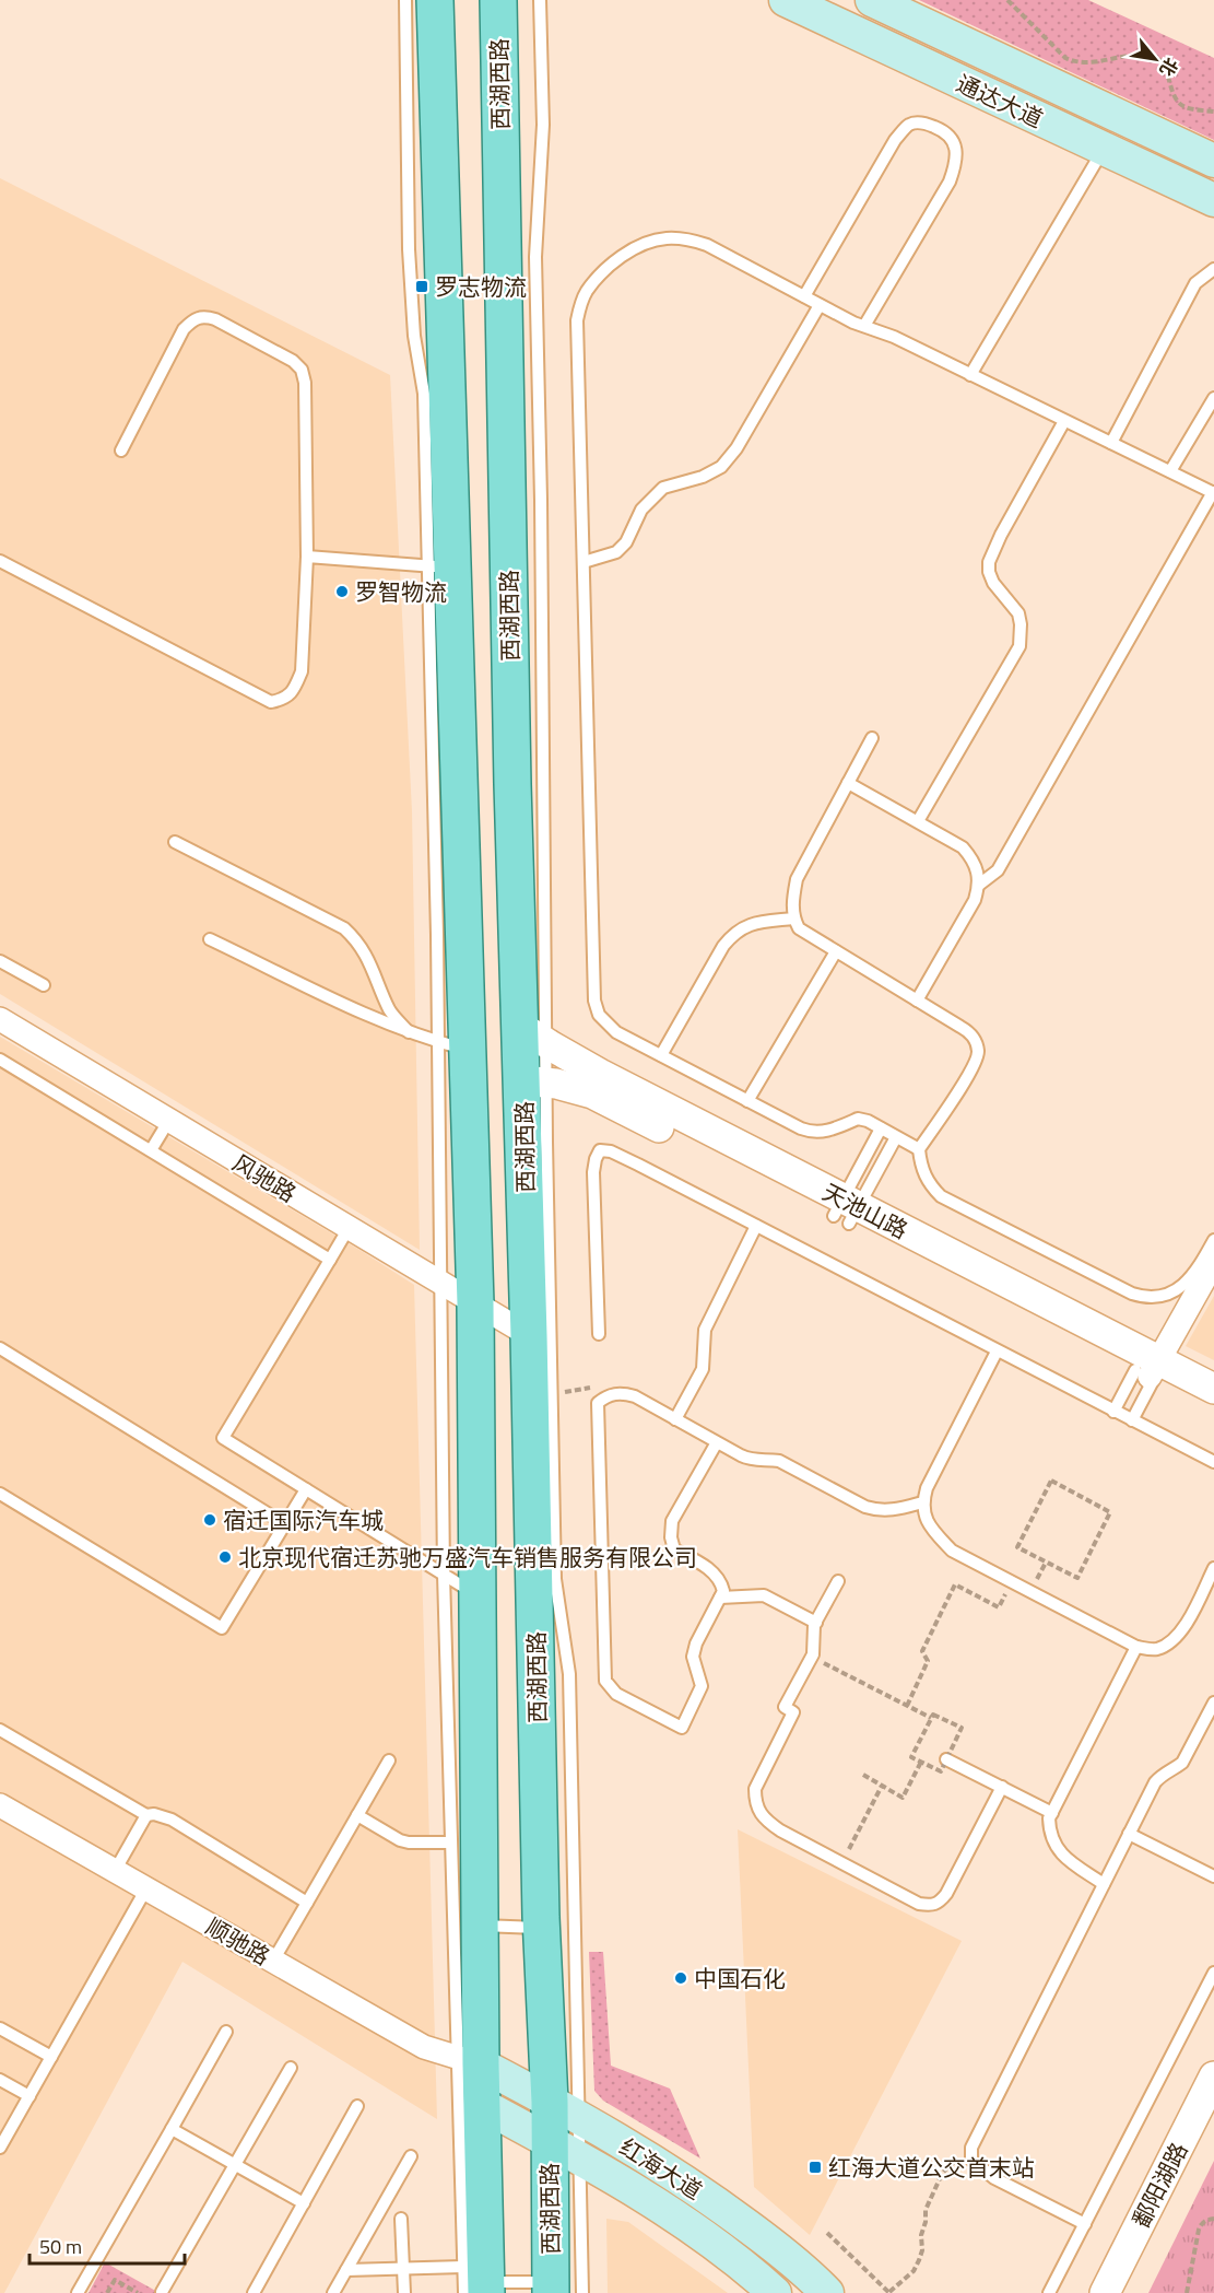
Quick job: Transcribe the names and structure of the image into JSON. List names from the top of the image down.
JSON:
{
  "streets": {
    "main road": ["西湖西路", "通达大道", "红海大道"],
    "street": [
      "风驰路",
      "天池山路",
      "顺驰路",
      "鄱阳湖路"
    ]
  },
  "crossings": [
    ["西湖西路", "风驰路"],
    ["西湖西路", "天池山路"],
    ["西湖西路", "红海大道"],
    ["顺驰路", "红海大道"]
  ],
  "places": {
    "transit": ["罗志物流", "红海大道公交首末站"],
    "other": [
      "罗智物流",
      "宿迁国际汽车城",
      "北京现代宿迁苏驰万盛汽车销售服务有限公司",
      "中国石化"
    ]
  },
  "scale_bar": "50 m",
  "north": "bottom right"
}
